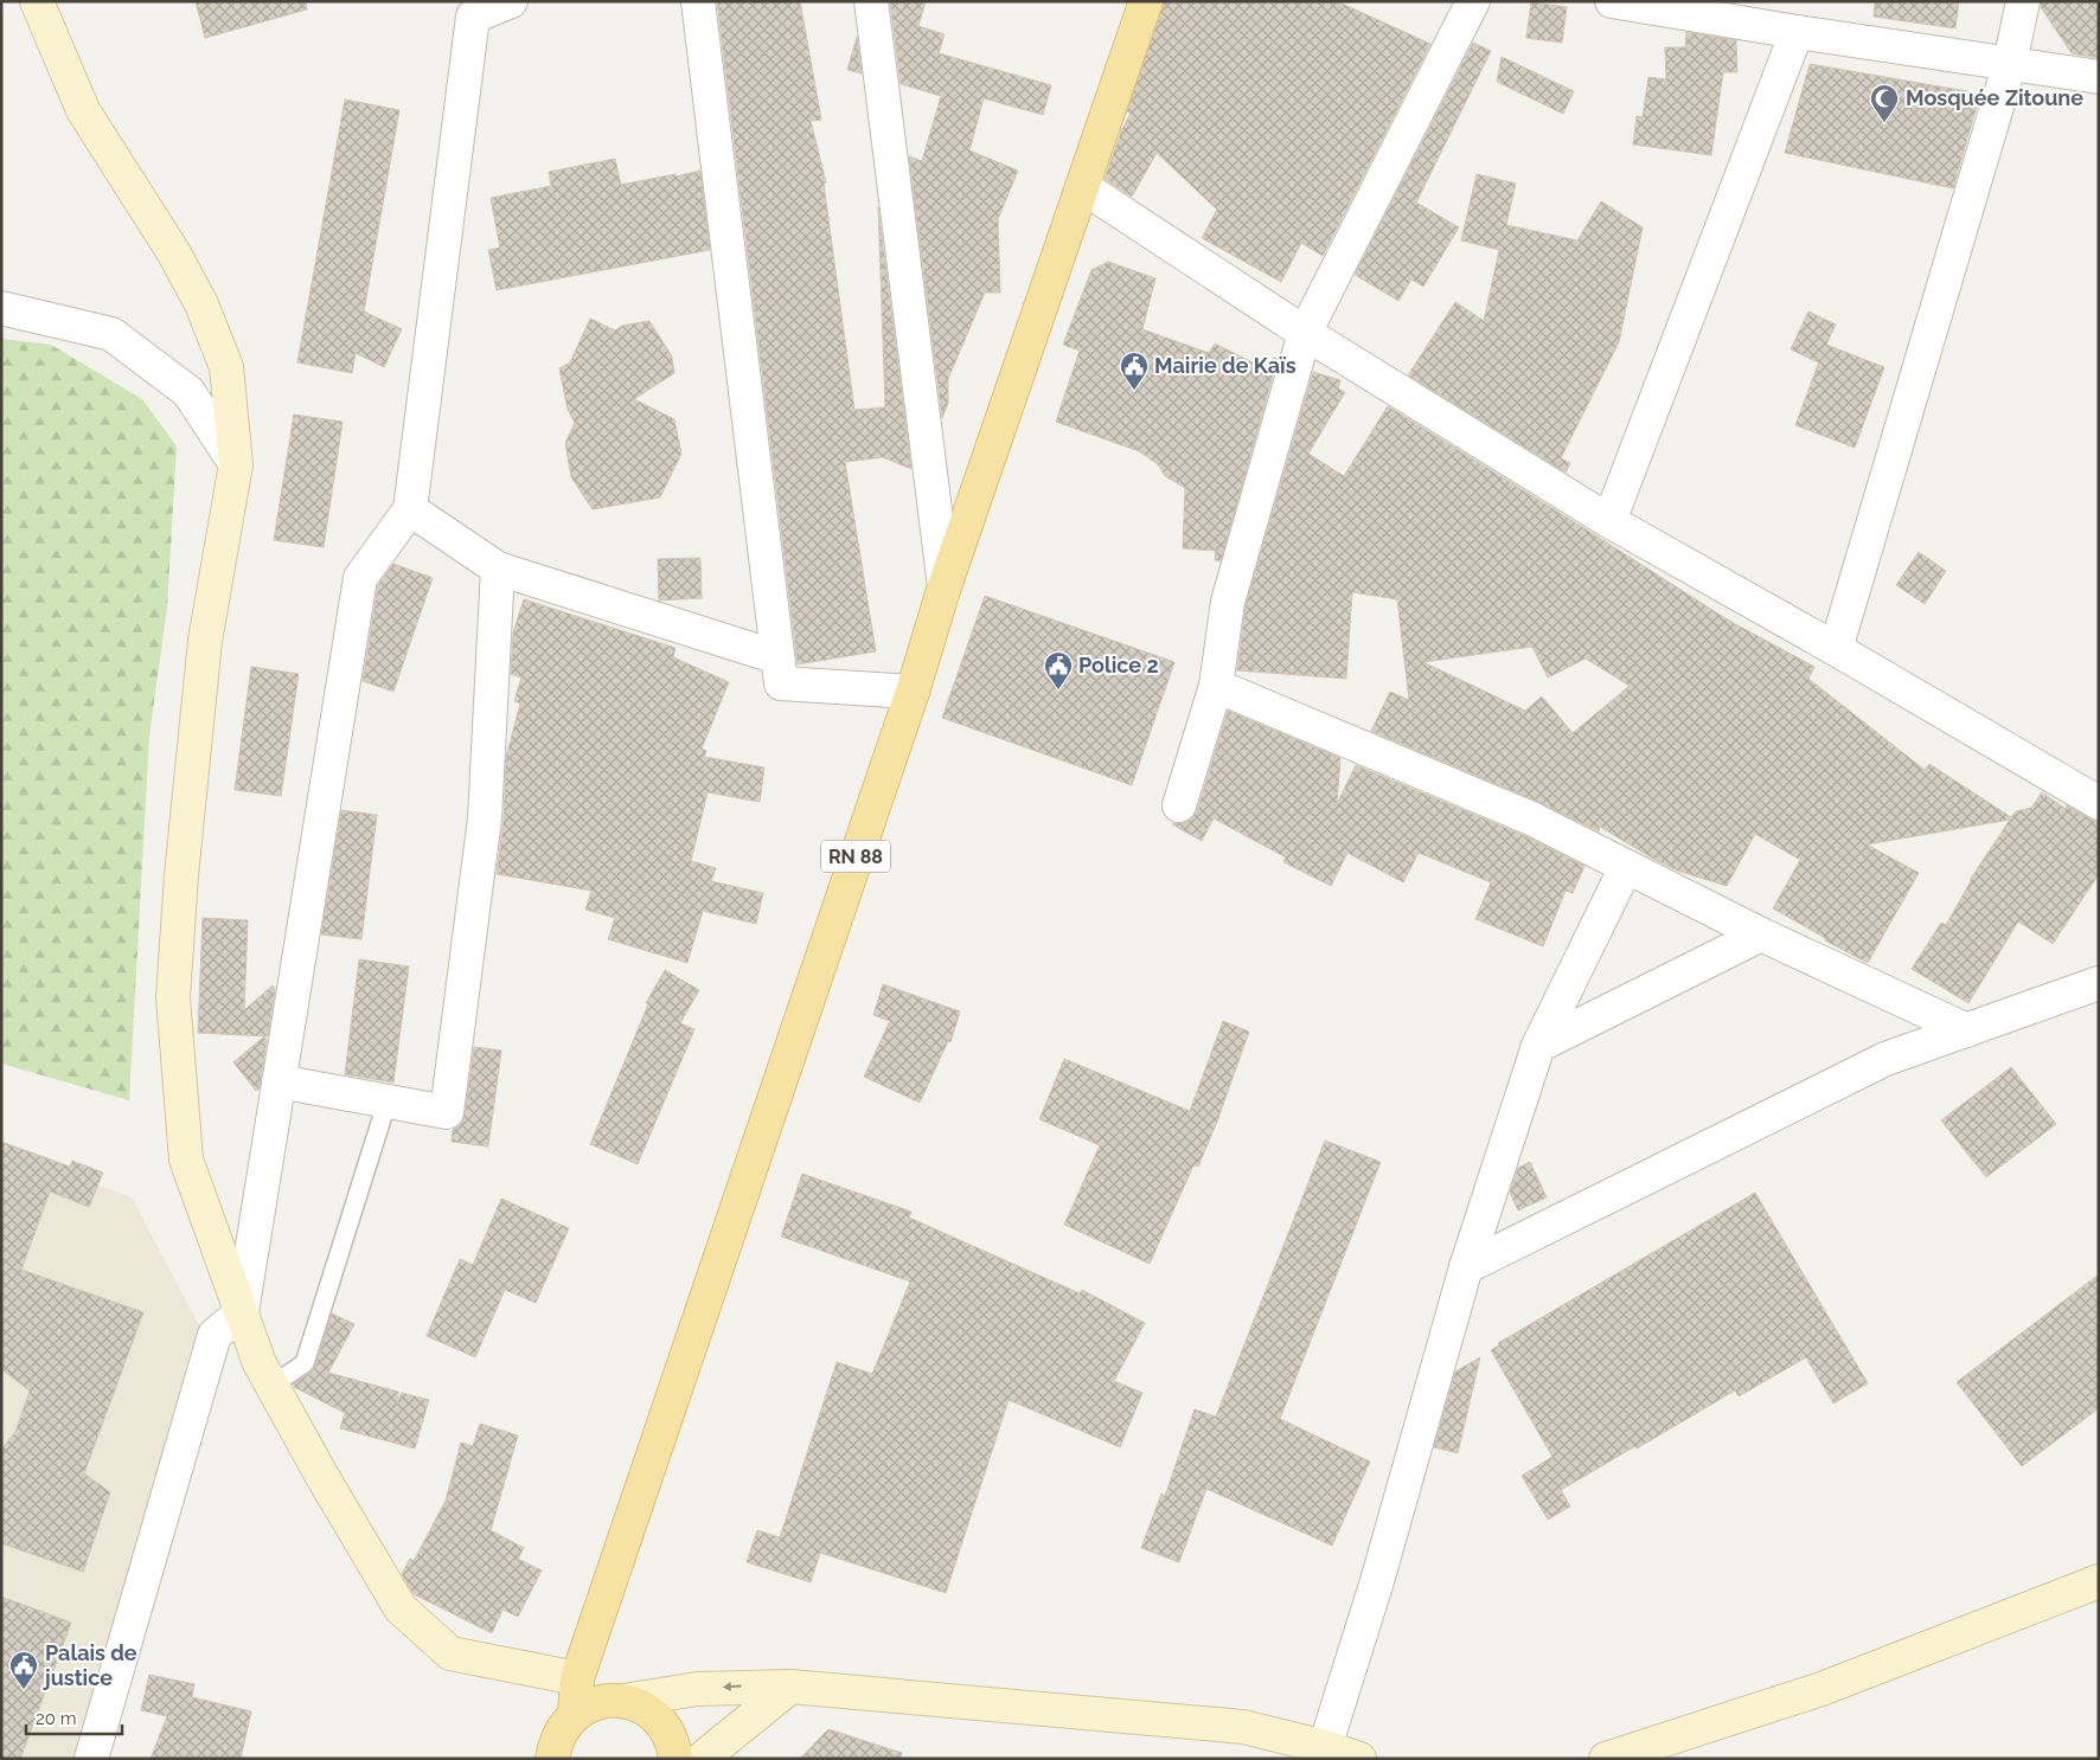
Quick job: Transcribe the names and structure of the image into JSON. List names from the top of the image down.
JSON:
{
  "streets": {
    "main road": ["RN 88"]
  },
  "places": {
    "mosque": ["Mosquée Zitoune"],
    "public building": ["Mairie de Kaïs", "Police 2", "Palais de justice"]
  },
  "scale_bar": "20 m"
}
